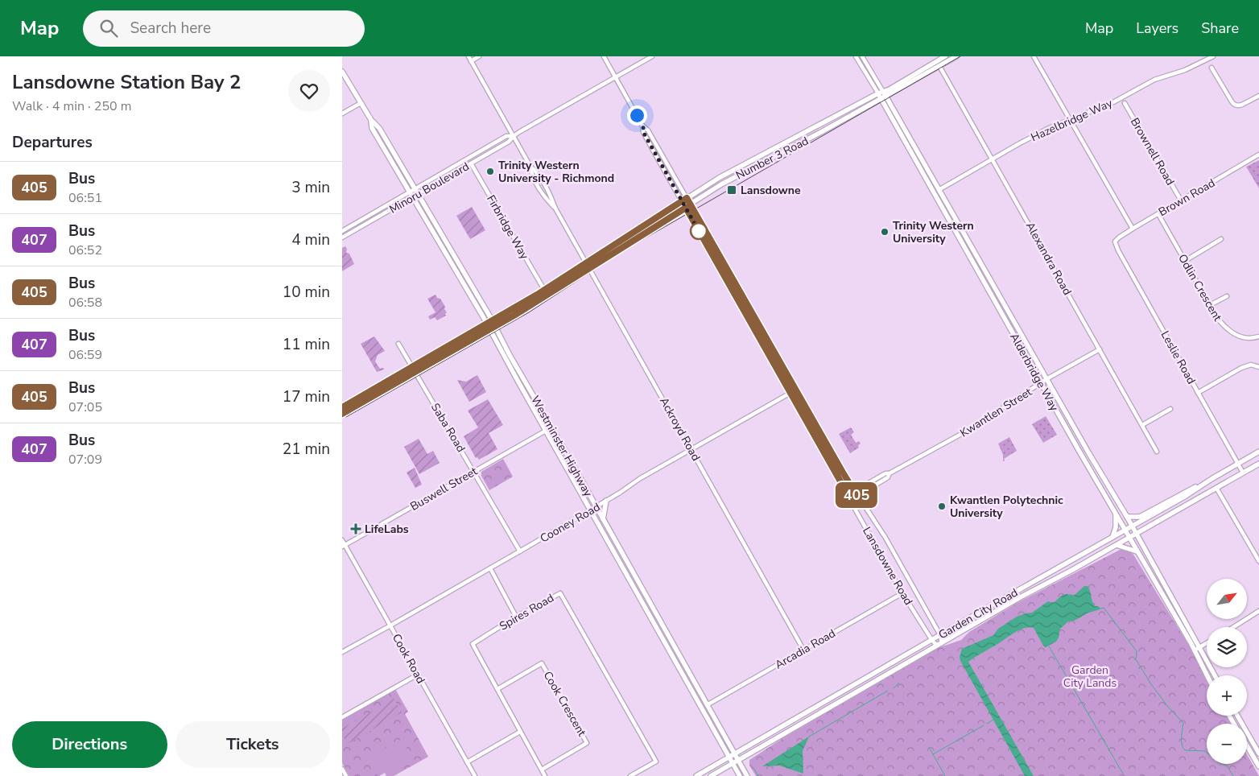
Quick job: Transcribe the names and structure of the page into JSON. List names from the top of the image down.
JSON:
{
  "streets": {
    "main road": [
      "Number 3 Road",
      "Alderbridge Way",
      "Westminster Highway",
      "Garden City Road"
    ],
    "street": [
      "Hazelbridge Way",
      "Brownell Road",
      "Minoru Boulevard",
      "Brown Road",
      "Firbridge Way",
      "Alexandra Road",
      "Odlin Crescent",
      "Leslie Road",
      "Kwantlen Street",
      "Saba Road",
      "Ackroyd Road",
      "Buswell Street",
      "Cooney Road",
      "Lansdowne Road",
      "Spires Road",
      "Arcadia Road",
      "Cook Road",
      "Cook Crescent"
    ]
  },
  "crossings": [
    ["Hazelbridge Way", "Alexandra Road"],
    ["Hazelbridge Way", "Alderbridge Way"],
    ["Brownell Road", "Brown Road"],
    ["Number 3 Road", "Firbridge Way"],
    ["Number 3 Road", "Alexandra Road"],
    ["Number 3 Road", "Alderbridge Way"],
    ["Number 3 Road", "Saba Road"],
    ["Number 3 Road", "Ackroyd Road"],
    ["Number 3 Road", "Westminster Highway"],
    ["Number 3 Road", "Lansdowne Road"],
    ["Minoru Boulevard", "Firbridge Way"],
    ["Minoru Boulevard", "Ackroyd Road"],
    ["Minoru Boulevard", "Westminster Highway"],
    ["Minoru Boulevard", "Lansdowne Road"],
    ["Brown Road", "Odlin Crescent"],
    ["Brown Road", "Leslie Road"],
    ["Alexandra Road", "Kwantlen Street"],
    ["Leslie Road", "Garden City Road"],
    ["Alderbridge Way", "Kwantlen Street"],
    ["Alderbridge Way", "Garden City Road"],
    ["Kwantlen Street", "Lansdowne Road"],
    ["Saba Road", "Buswell Street"],
    ["Saba Road", "Cooney Road"],
    ["Ackroyd Road", "Cooney Road"],
    ["Ackroyd Road", "Arcadia Road"],
    ["Westminster Highway", "Buswell Street"],
    ["Westminster Highway", "Cooney Road"],
    ["Westminster Highway", "Garden City Road"],
    ["Westminster Highway", "Arcadia Road"],
    ["Buswell Street", "Cook Road"],
    ["Cooney Road", "Lansdowne Road"],
    ["Cooney Road", "Cook Road"],
    ["Lansdowne Road", "Garden City Road"],
    ["Lansdowne Road", "Arcadia Road"],
    ["Spires Road", "Cook Crescent"]
  ],
  "parks": ["Garden City Lands"],
  "places": {
    "other": ["Trinity Western University - Richmond", "Trinity Western University", "Kwantlen Polytechnic University"],
    "transit": ["Lansdowne"],
    "health": ["LifeLabs"]
  },
  "lines": ["bus line 405"],
  "north": "top right",
  "page": {
    "header": "Map",
    "search": "Search here",
    "nav": ["Map", "Layers", "Share"],
    "heading": [
      ["Lansdowne Station Bay 2", "Walk · 4 min · 250 m"],
      "Departures"
    ],
    "on_map": "405",
    "list": [
      {
        "mark": "405",
        "name": "Bus",
        "note": "06:51",
        "value": "3 min"
      },
      {
        "mark": "407",
        "name": "Bus",
        "note": "06:52",
        "value": "4 min"
      },
      {
        "mark": "405",
        "name": "Bus",
        "note": "06:58",
        "value": "10 min"
      },
      {
        "mark": "407",
        "name": "Bus",
        "note": "06:59",
        "value": "11 min"
      },
      {
        "mark": "405",
        "name": "Bus",
        "note": "07:05",
        "value": "17 min"
      },
      {
        "mark": "407",
        "name": "Bus",
        "note": "07:09",
        "value": "21 min"
      }
    ],
    "map_buttons": ["+", "−"],
    "buttons": ["Directions", "Tickets"]
  }
}
